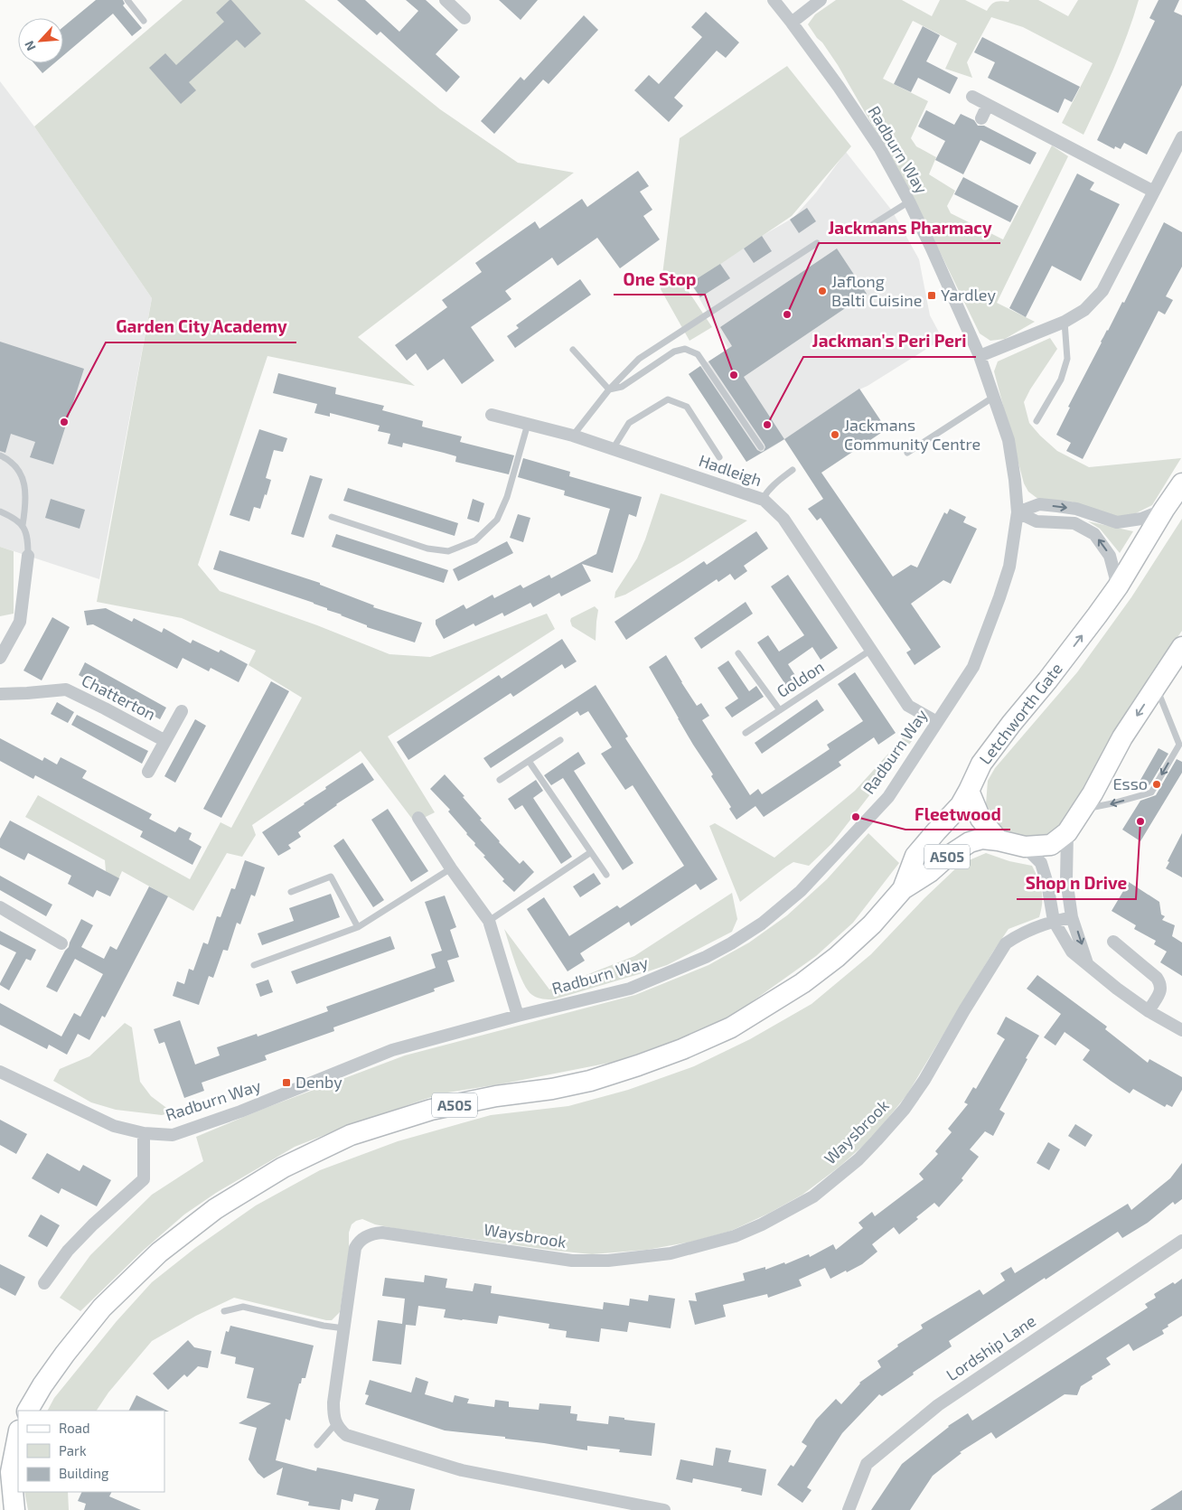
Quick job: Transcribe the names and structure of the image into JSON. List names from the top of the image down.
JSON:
{
  "streets": {
    "main road": ["Letchworth Gate", "A505"],
    "street": [
      "Radburn Way",
      "Hadleigh",
      "Chatterton",
      "Waysbrook",
      "Lordship Lane"
    ],
    "lane": ["Goldon"]
  },
  "crossings": [
    ["Radburn Way", "Hadleigh"],
    ["Hadleigh", "Goldon"],
    ["Letchworth Gate", "A505"]
  ],
  "places": {
    "other": [
      "Jaflong Balti Cuisine",
      "Jackmans Pharmacy",
      "One Stop",
      "Garden City Academy",
      "Jackman's Peri Peri",
      "Jackmans Community Centre",
      "Esso",
      "Fleetwood",
      "Shop n Drive"
    ],
    "transit": ["Yardley", "Denby"]
  },
  "legend": ["Road", "Park", "Building"],
  "north": "bottom left"
}
